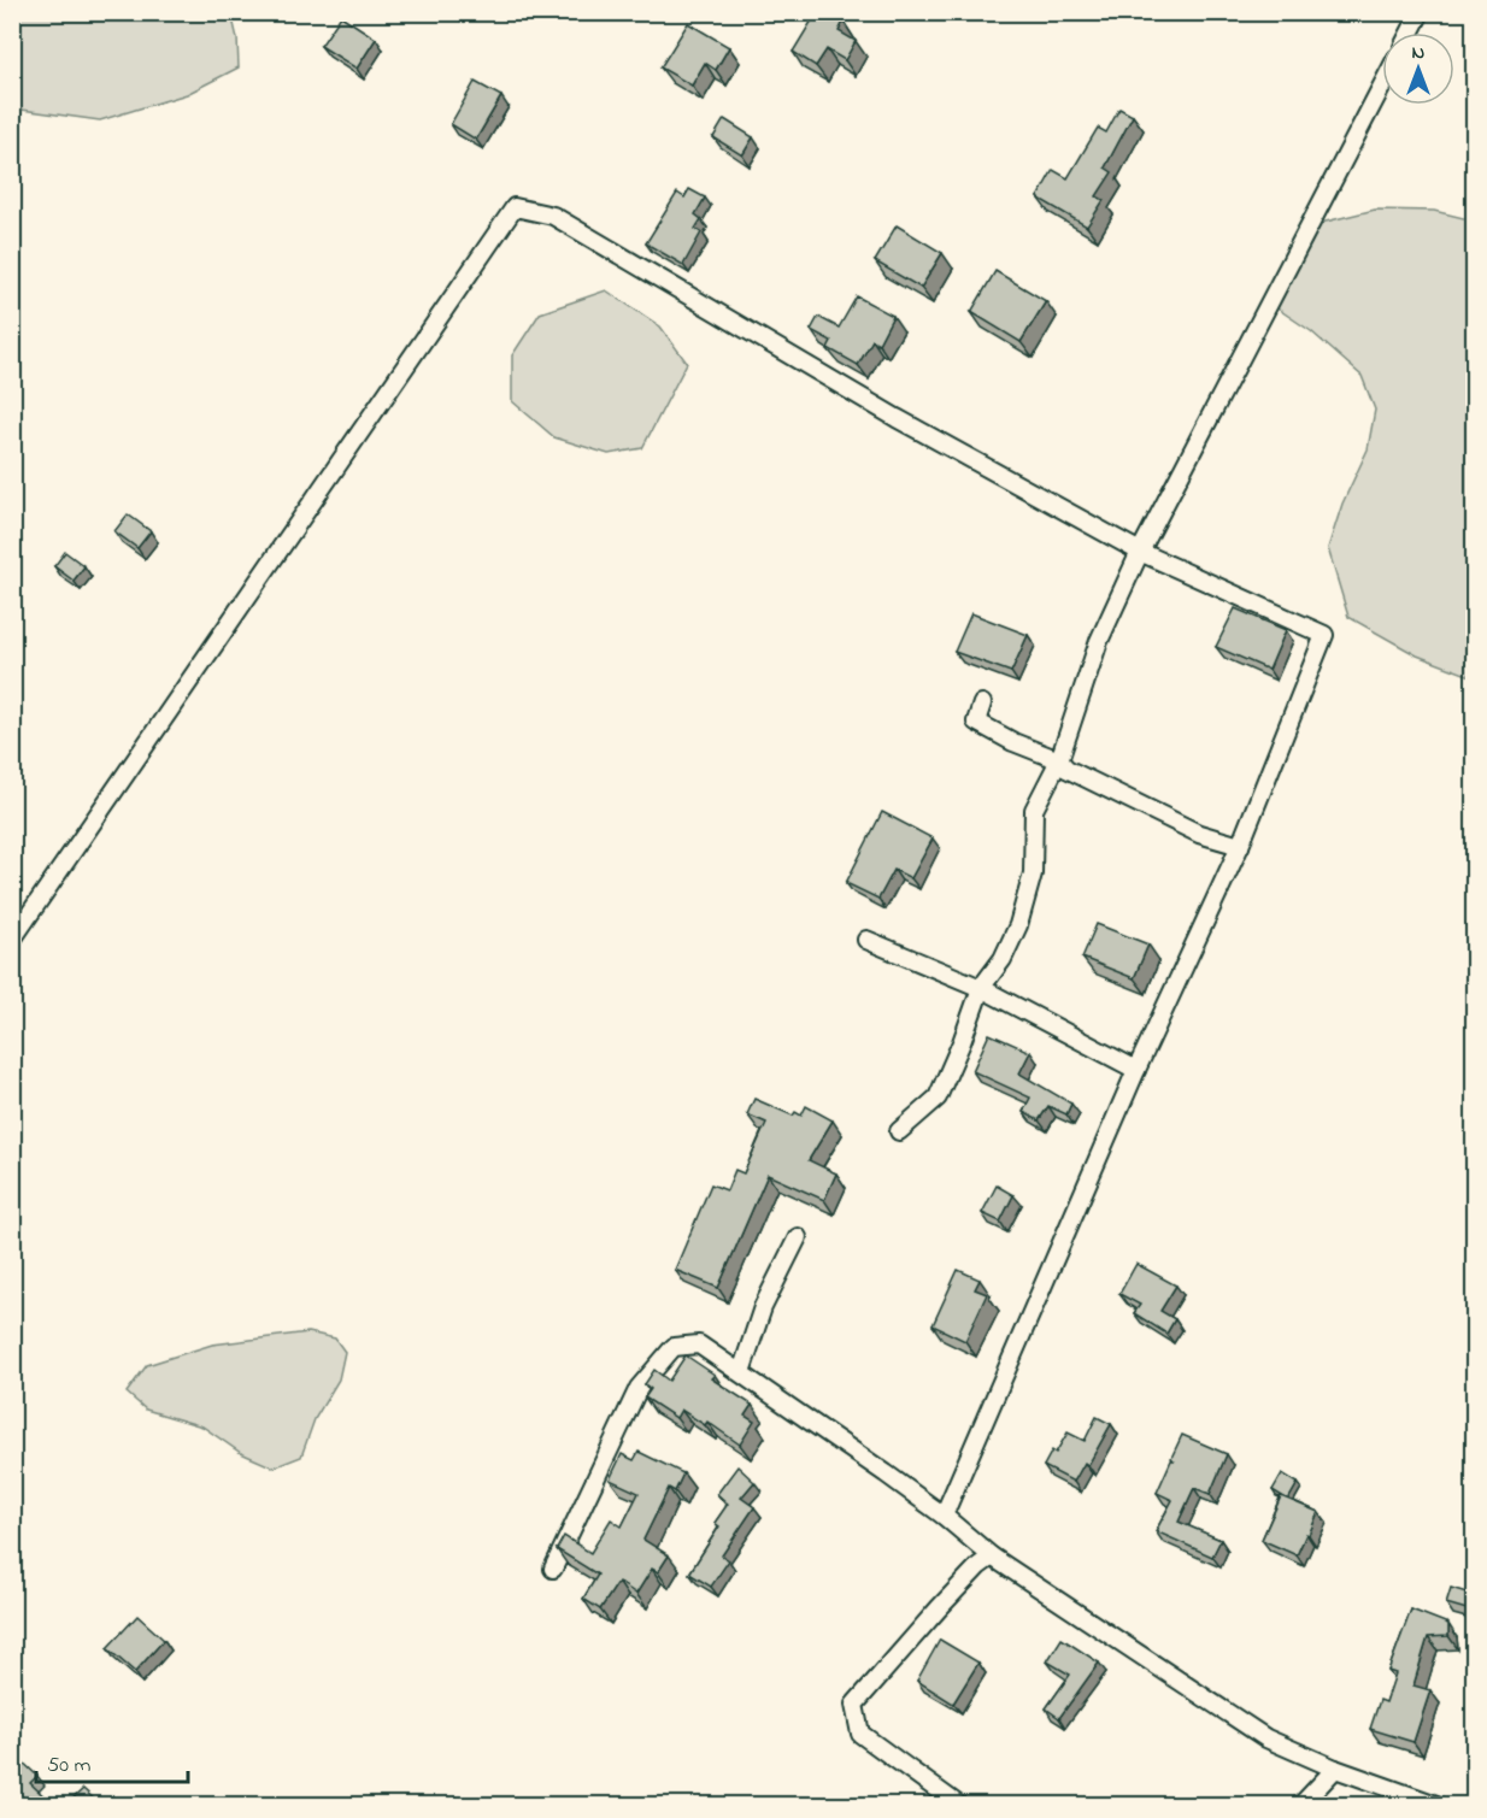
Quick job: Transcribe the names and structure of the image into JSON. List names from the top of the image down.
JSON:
{
  "scale_bar": "50 m",
  "north": "top"
}
